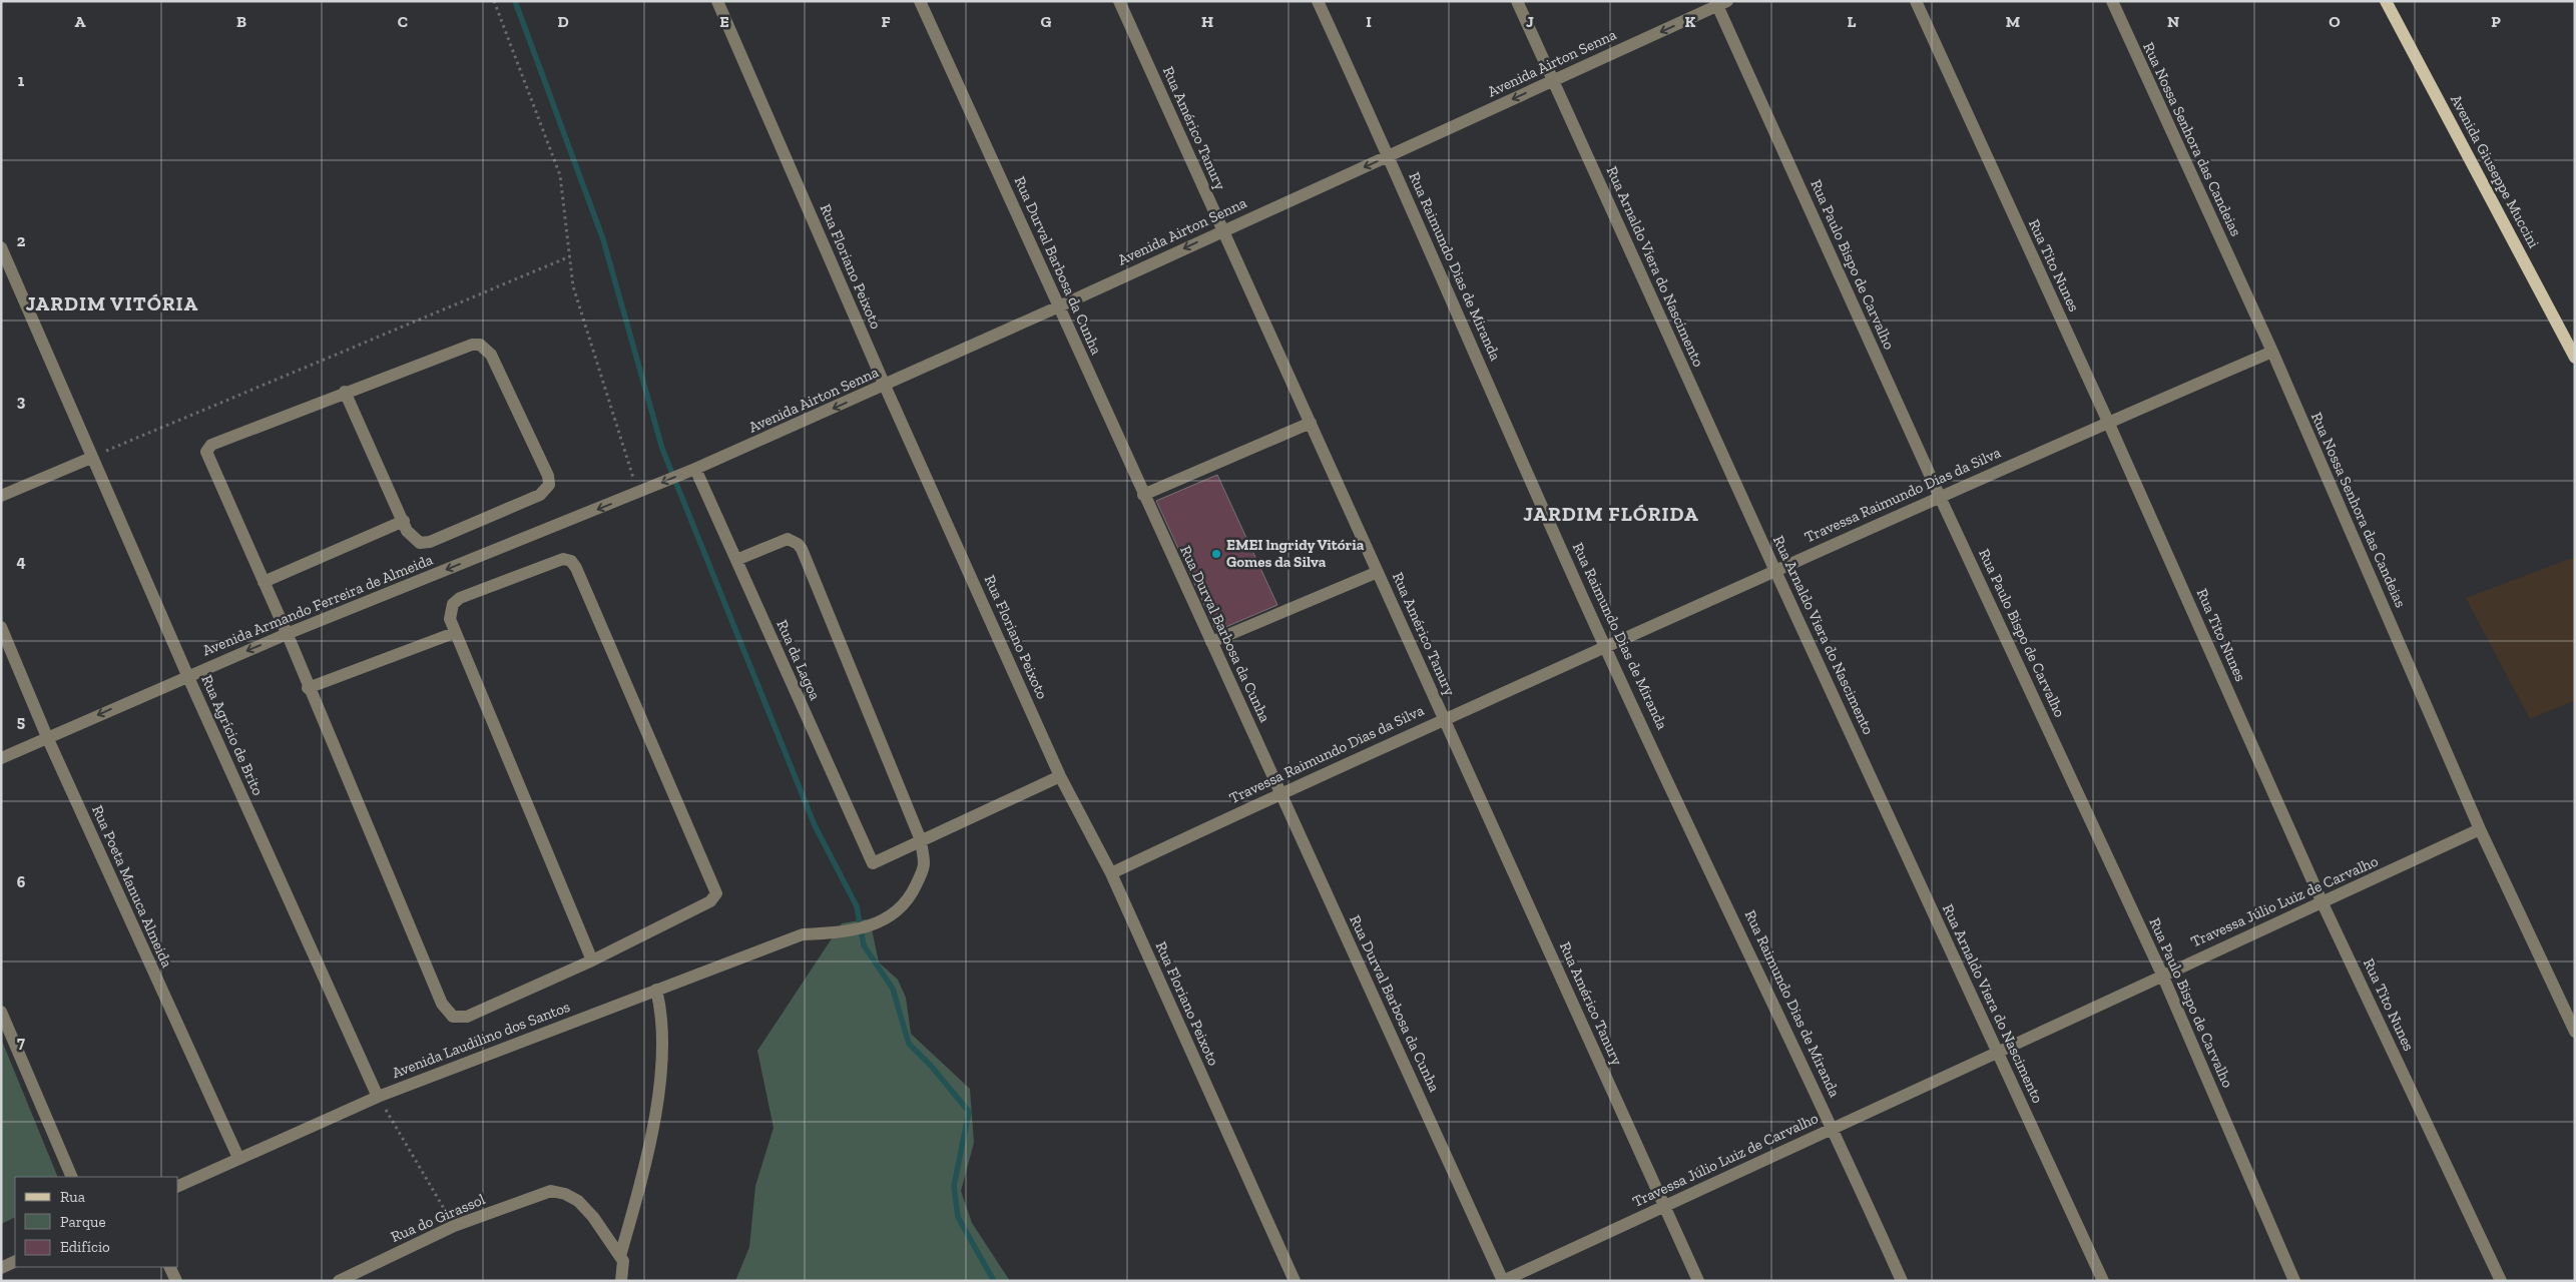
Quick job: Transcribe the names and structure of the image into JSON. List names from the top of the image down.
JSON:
{
  "streets": {
    "main road": ["Avenida Giuseppe Muccini"],
    "street": [
      "Avenida Airton Senna",
      "Rua Américo Tanury",
      "Rua Nossa Senhora das Candeias",
      "Rua Paulo Bispo de Carvalho",
      "Rua Durval Barbosa da Cunha",
      "Rua Tito Nunes",
      "Rua Floriano Peixoto",
      "Rua Raimundo Dias de Miranda",
      "Rua Arnaldo Viera do Nascimento",
      "Travessa Raimundo Dias da Silva",
      "Avenida Armando Ferreira de Almeida",
      "Rua da Lagoa",
      "Rua Agrício de Brito",
      "Rua Poeta Manuca Almeida",
      "Travessa Júlio Luiz de Carvalho",
      "Avenida Laudilino dos Santos",
      "Rua do Girassol"
    ]
  },
  "crossings": [
    ["Avenida Airton Senna", "Rua Américo Tanury"],
    ["Avenida Airton Senna", "Rua Paulo Bispo de Carvalho"],
    ["Avenida Airton Senna", "Rua Durval Barbosa da Cunha"],
    ["Avenida Airton Senna", "Rua Floriano Peixoto"],
    ["Avenida Airton Senna", "Rua Raimundo Dias de Miranda"],
    ["Avenida Airton Senna", "Rua Arnaldo Viera do Nascimento"],
    ["Avenida Airton Senna", "Avenida Armando Ferreira de Almeida"],
    ["Avenida Airton Senna", "Rua da Lagoa"],
    ["Rua Américo Tanury", "Travessa Raimundo Dias da Silva"],
    ["Rua Américo Tanury", "Travessa Júlio Luiz de Carvalho"],
    ["Rua Nossa Senhora das Candeias", "Travessa Raimundo Dias da Silva"],
    ["Rua Nossa Senhora das Candeias", "Travessa Júlio Luiz de Carvalho"],
    ["Rua Paulo Bispo de Carvalho", "Travessa Raimundo Dias da Silva"],
    ["Rua Paulo Bispo de Carvalho", "Travessa Júlio Luiz de Carvalho"],
    ["Rua Durval Barbosa da Cunha", "Travessa Raimundo Dias da Silva"],
    ["Rua Durval Barbosa da Cunha", "Travessa Júlio Luiz de Carvalho"],
    ["Rua Tito Nunes", "Travessa Raimundo Dias da Silva"],
    ["Rua Tito Nunes", "Travessa Júlio Luiz de Carvalho"],
    ["Rua Floriano Peixoto", "Travessa Raimundo Dias da Silva"],
    ["Rua Raimundo Dias de Miranda", "Travessa Raimundo Dias da Silva"],
    ["Rua Raimundo Dias de Miranda", "Travessa Júlio Luiz de Carvalho"],
    ["Rua Arnaldo Viera do Nascimento", "Travessa Raimundo Dias da Silva"],
    ["Rua Arnaldo Viera do Nascimento", "Travessa Júlio Luiz de Carvalho"],
    ["Avenida Armando Ferreira de Almeida", "Rua Agrício de Brito"],
    ["Avenida Armando Ferreira de Almeida", "Rua Poeta Manuca Almeida"],
    ["Rua da Lagoa", "Avenida Laudilino dos Santos"],
    ["Rua Agrício de Brito", "Avenida Laudilino dos Santos"],
    ["Rua Poeta Manuca Almeida", "Avenida Laudilino dos Santos"]
  ],
  "one_way": ["Avenida Airton Senna"],
  "districts": ["JARDIM VITÓRIA", "JARDIM FLÓRIDA"],
  "places": ["EMEI lngridy Vitória Gomes da Silva"],
  "legend": ["Rua", "Parque", "Edifício"],
  "grid": {
    "columns": [
      "A",
      "B",
      "C",
      "D",
      "E",
      "F",
      "G",
      "H",
      "I",
      "J",
      "K",
      "L",
      "M",
      "N",
      "O",
      "P"
    ],
    "rows": [
      "1",
      "2",
      "3",
      "4",
      "5",
      "6",
      "7"
    ]
  }
}
